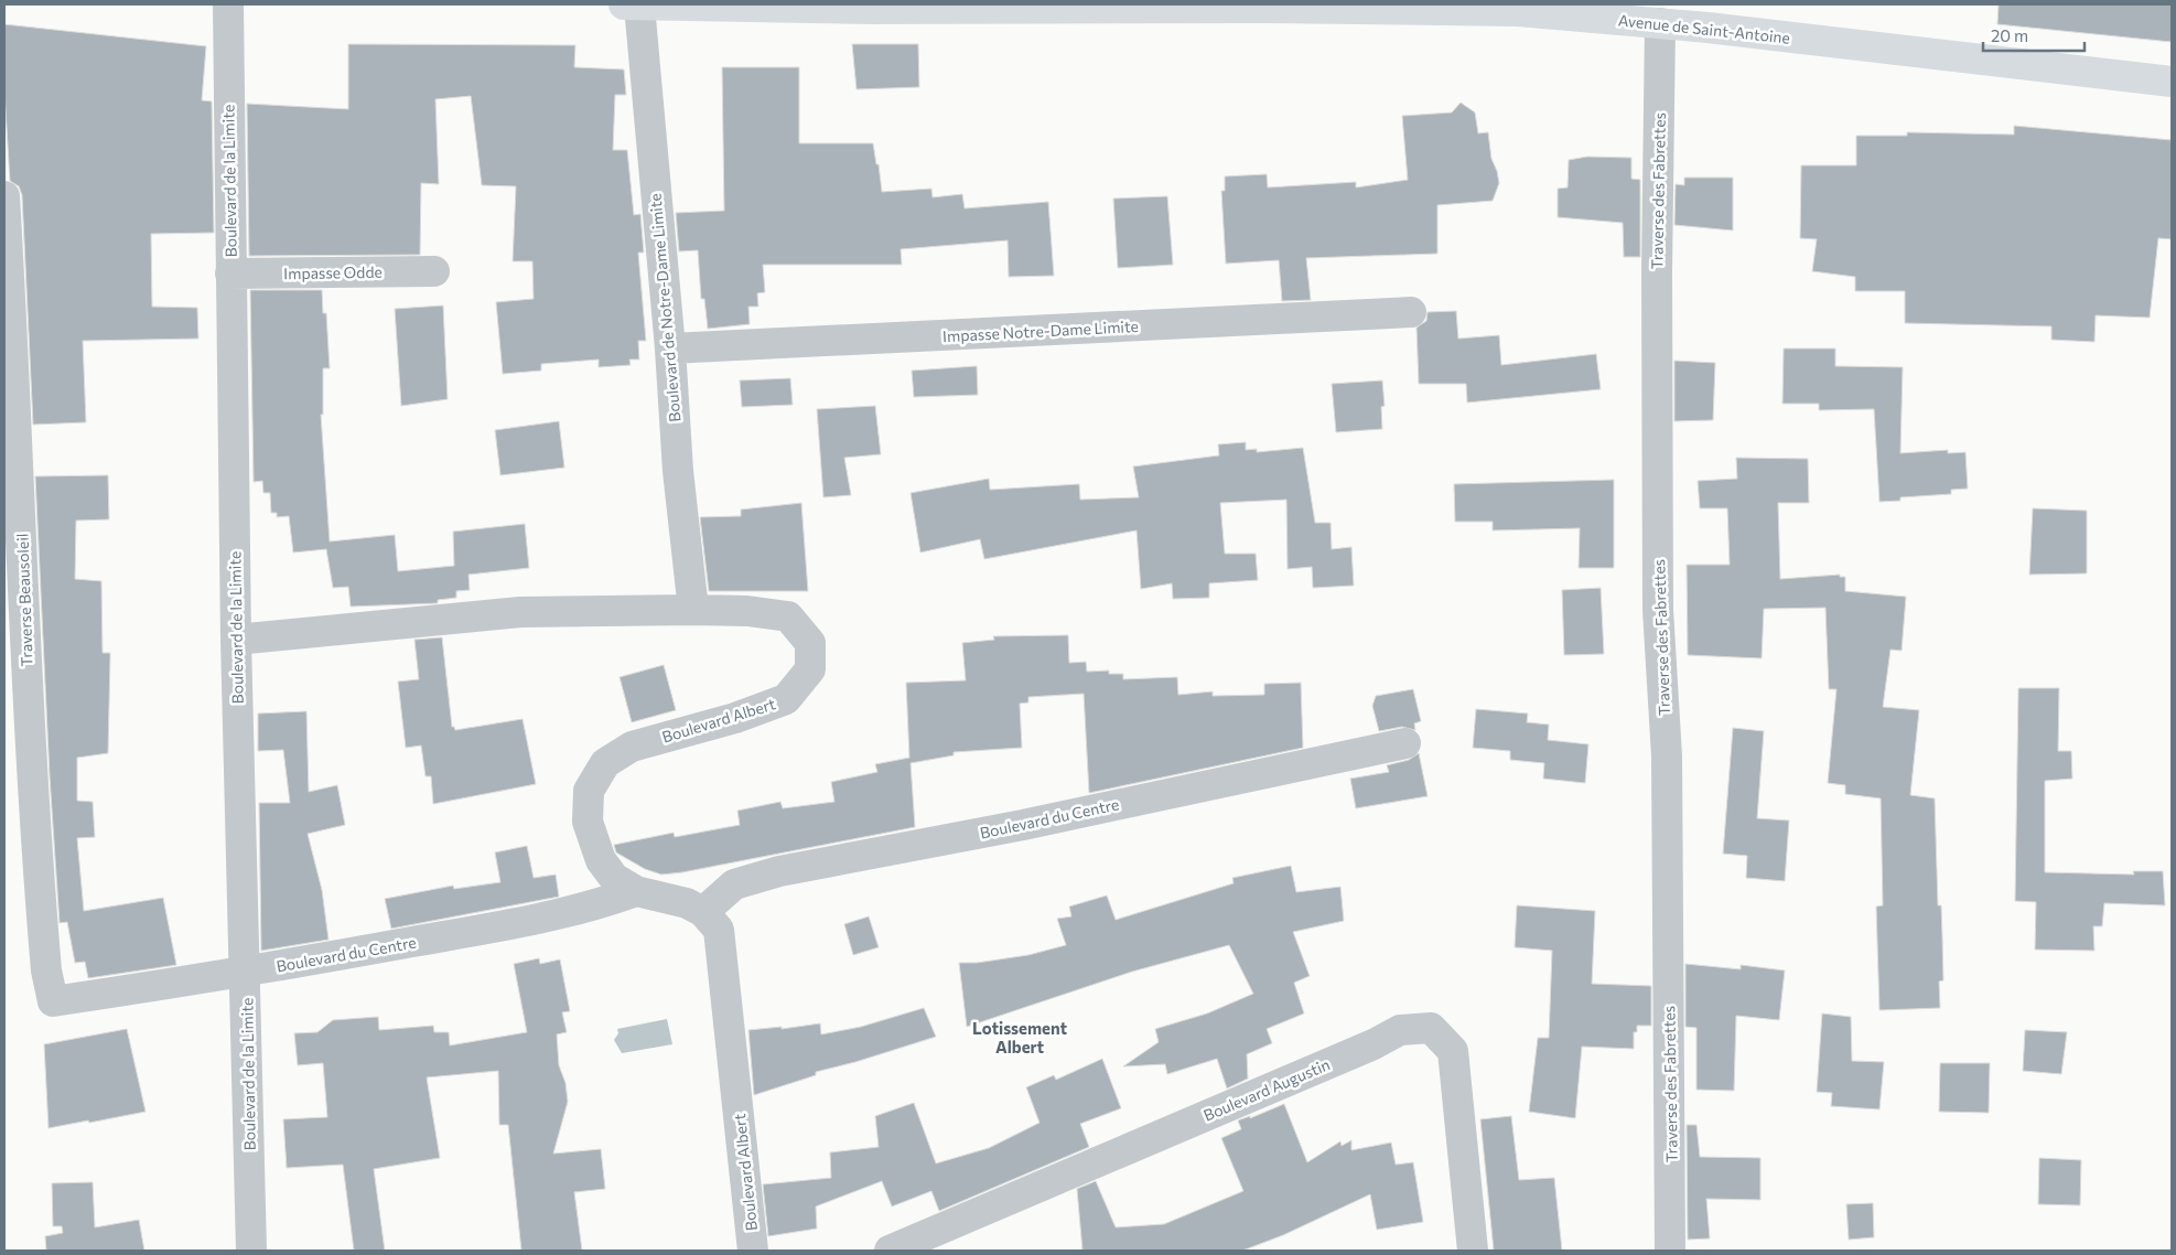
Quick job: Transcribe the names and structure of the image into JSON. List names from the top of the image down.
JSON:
{
  "streets": {
    "main road": ["Avenue de Saint-Antoine"],
    "street": [
      "Boulevard de la Limite",
      "Traverse des Fabrettes",
      "Impasse Odde",
      "Boulevard de Notre-Dame Limite",
      "Impasse Notre-Dame Limite",
      "Traverse Beausoleil",
      "Boulevard Albert",
      "Boulevard du Centre",
      "Boulevard Augustin"
    ]
  },
  "crossings": [
    ["Avenue de Saint-Antoine", "Traverse des Fabrettes"],
    ["Avenue de Saint-Antoine", "Boulevard de Notre-Dame Limite"],
    ["Boulevard de la Limite", "Impasse Odde"],
    ["Boulevard de la Limite", "Boulevard Albert"],
    ["Boulevard de la Limite", "Boulevard du Centre"],
    ["Boulevard de Notre-Dame Limite", "Impasse Notre-Dame Limite"],
    ["Boulevard de Notre-Dame Limite", "Boulevard Albert"],
    ["Traverse Beausoleil", "Boulevard du Centre"],
    ["Boulevard Albert", "Boulevard du Centre"]
  ],
  "districts": ["Lotissement Albert"],
  "scale_bar": "20 m"
}
